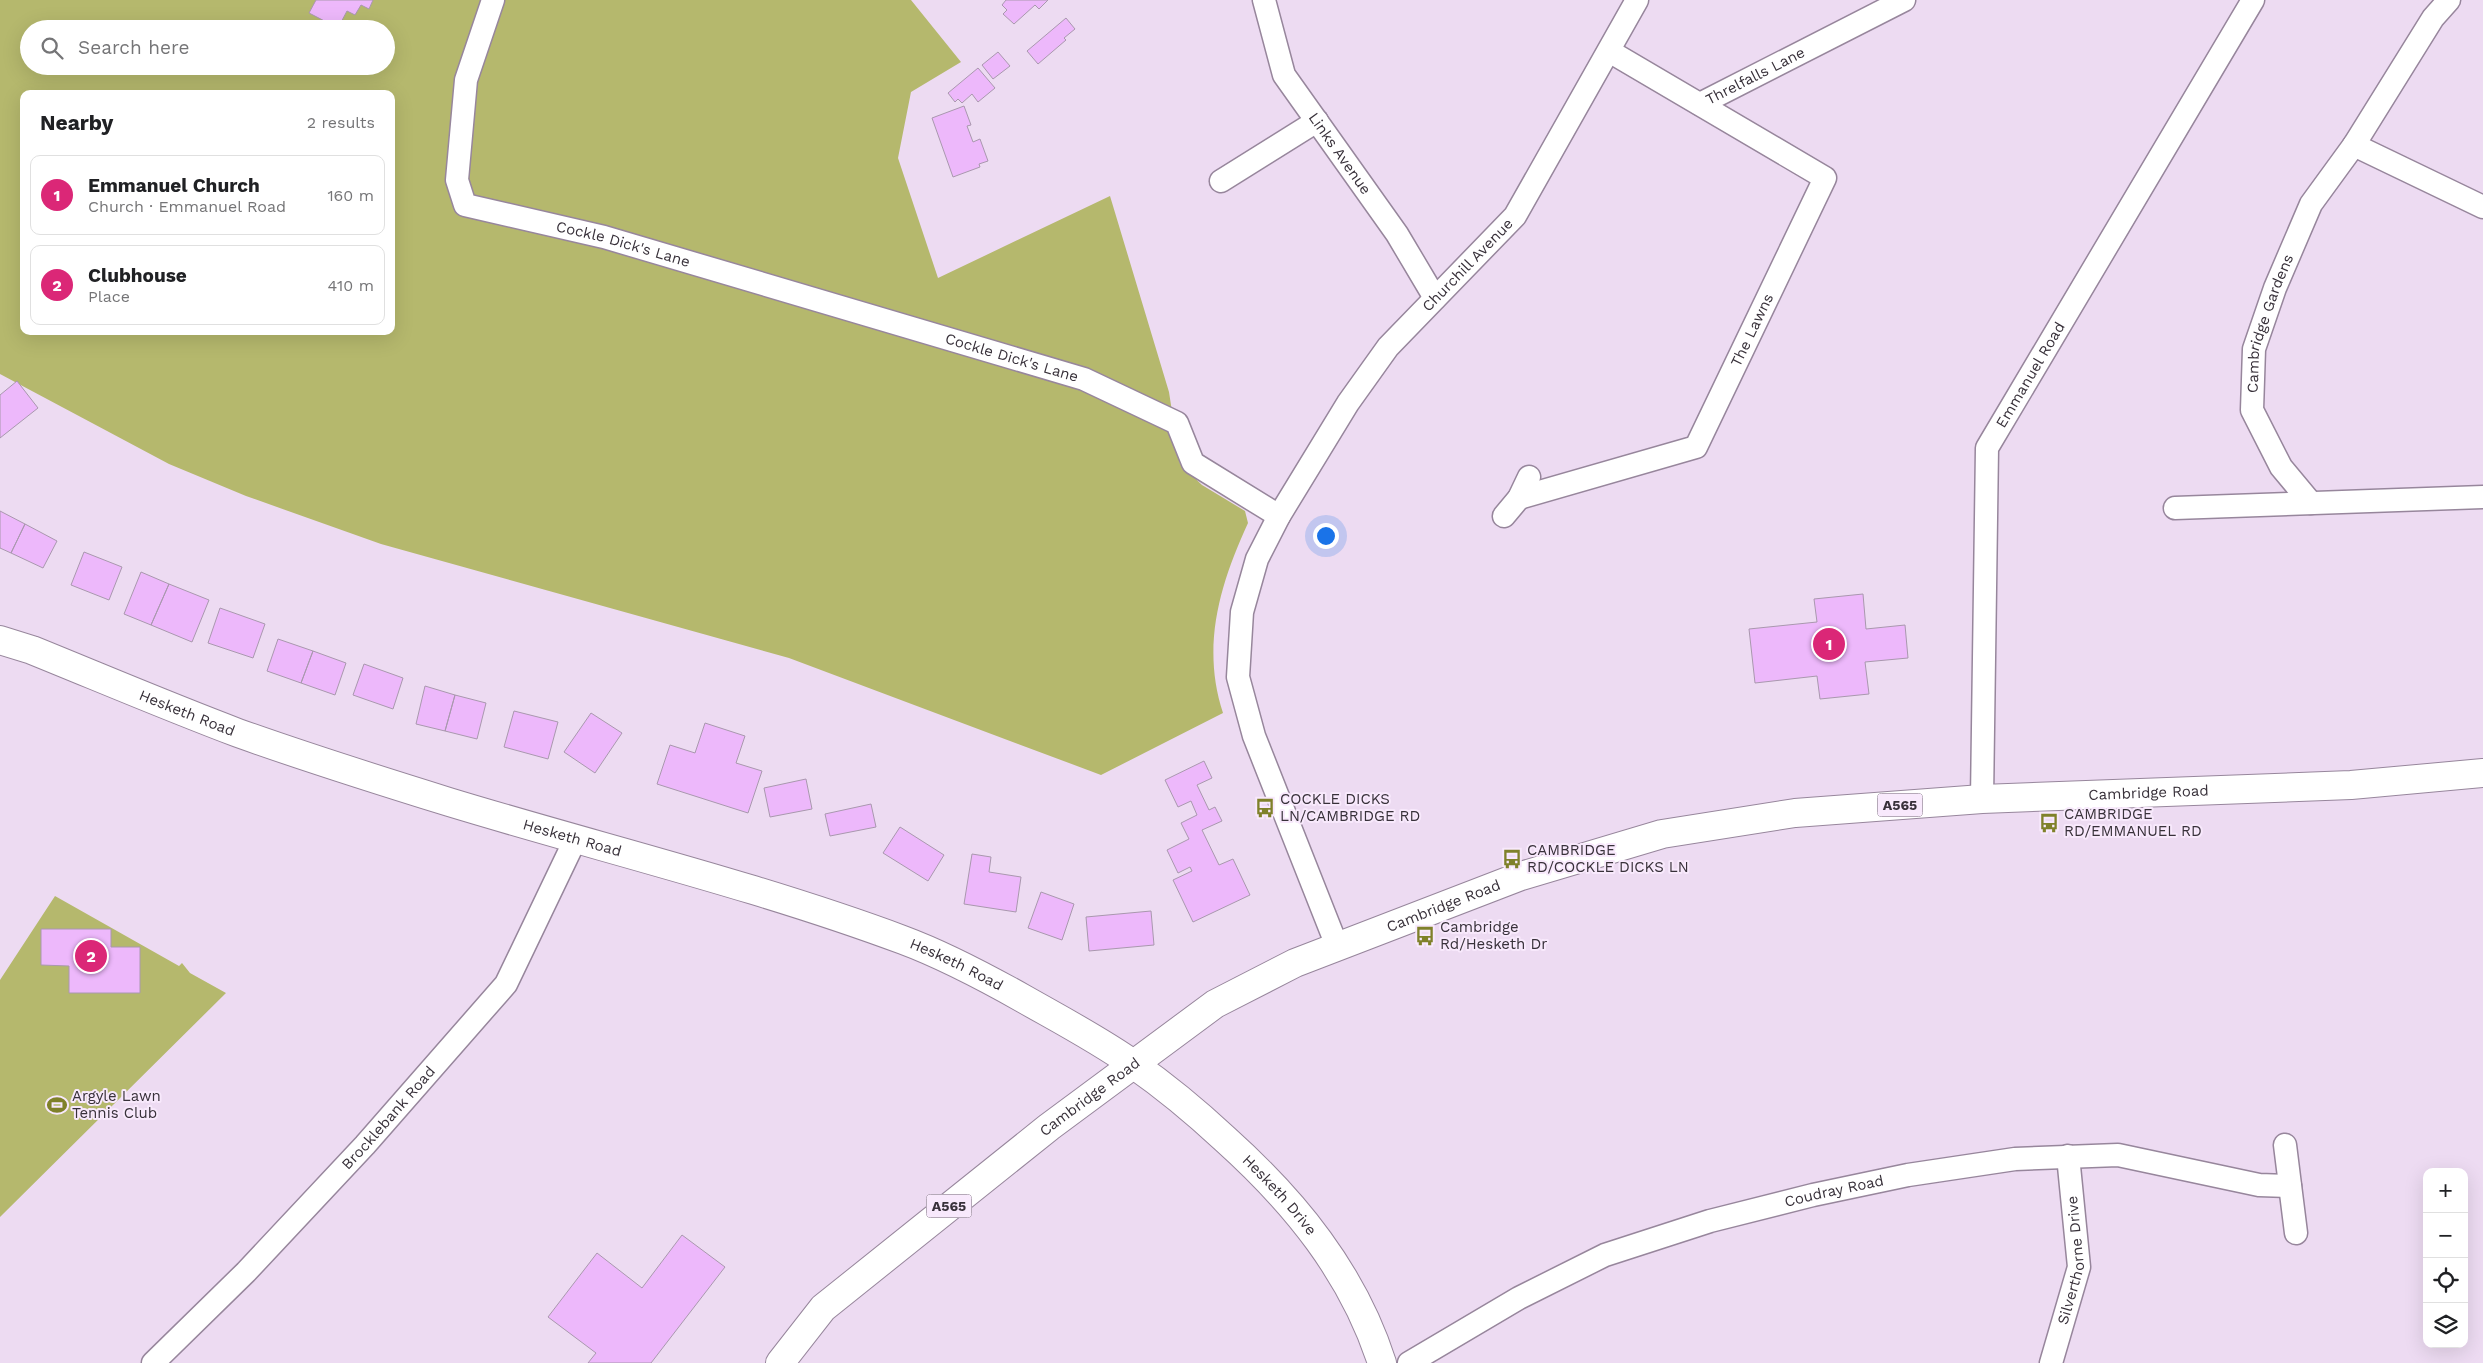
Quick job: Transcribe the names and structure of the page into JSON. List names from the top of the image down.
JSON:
{
  "streets": {
    "main road": [
      "Hesketh Road",
      "Cambridge Road",
      "A565",
      "Hesketh Drive"
    ],
    "street": [
      "Threlfalls Lane",
      "Links Avenue",
      "Cockle Dick's Lane",
      "Churchill Avenue",
      "Cambridge Gardens",
      "The Lawns",
      "Emmanuel Road",
      "Brocklebank Road",
      "Coudray Road",
      "Silverthorne Drive"
    ]
  },
  "crossings": [
    ["Threlfalls Lane", "Churchill Avenue"],
    ["Threlfalls Lane", "The Lawns"],
    ["Links Avenue", "Churchill Avenue"],
    ["Cockle Dick's Lane", "Churchill Avenue"],
    ["Emmanuel Road", "Cambridge Road"],
    ["Hesketh Road", "Cambridge Road"],
    ["Hesketh Road", "Brocklebank Road"],
    ["Hesketh Road", "Hesketh Drive"],
    ["Cambridge Road", "Hesketh Drive"],
    ["Coudray Road", "Silverthorne Drive"]
  ],
  "places": {
    "bus stop": [
      "COCKLE DICKS LN/CAMBRIDGE RD",
      "CAMBRIDGE RD/EMMANUEL RD",
      "CAMBRIDGE RD/COCKLE DICKS LN",
      "Cambridge Rd/Hesketh Dr"
    ],
    "sports": ["Argyle Lawn Tennis Club"]
  },
  "page": {
    "search": "Search here",
    "heading": ["Nearby", "2 results"],
    "list": [
      {
        "mark": "1",
        "name": "Emmanuel Church",
        "note": "Church · Emmanuel Road",
        "value": "160 m"
      },
      {
        "mark": "2",
        "name": "Clubhouse",
        "note": "Place",
        "value": "410 m"
      }
    ],
    "pins": ["1", "2"],
    "map_buttons": ["+", "−"]
  }
}
